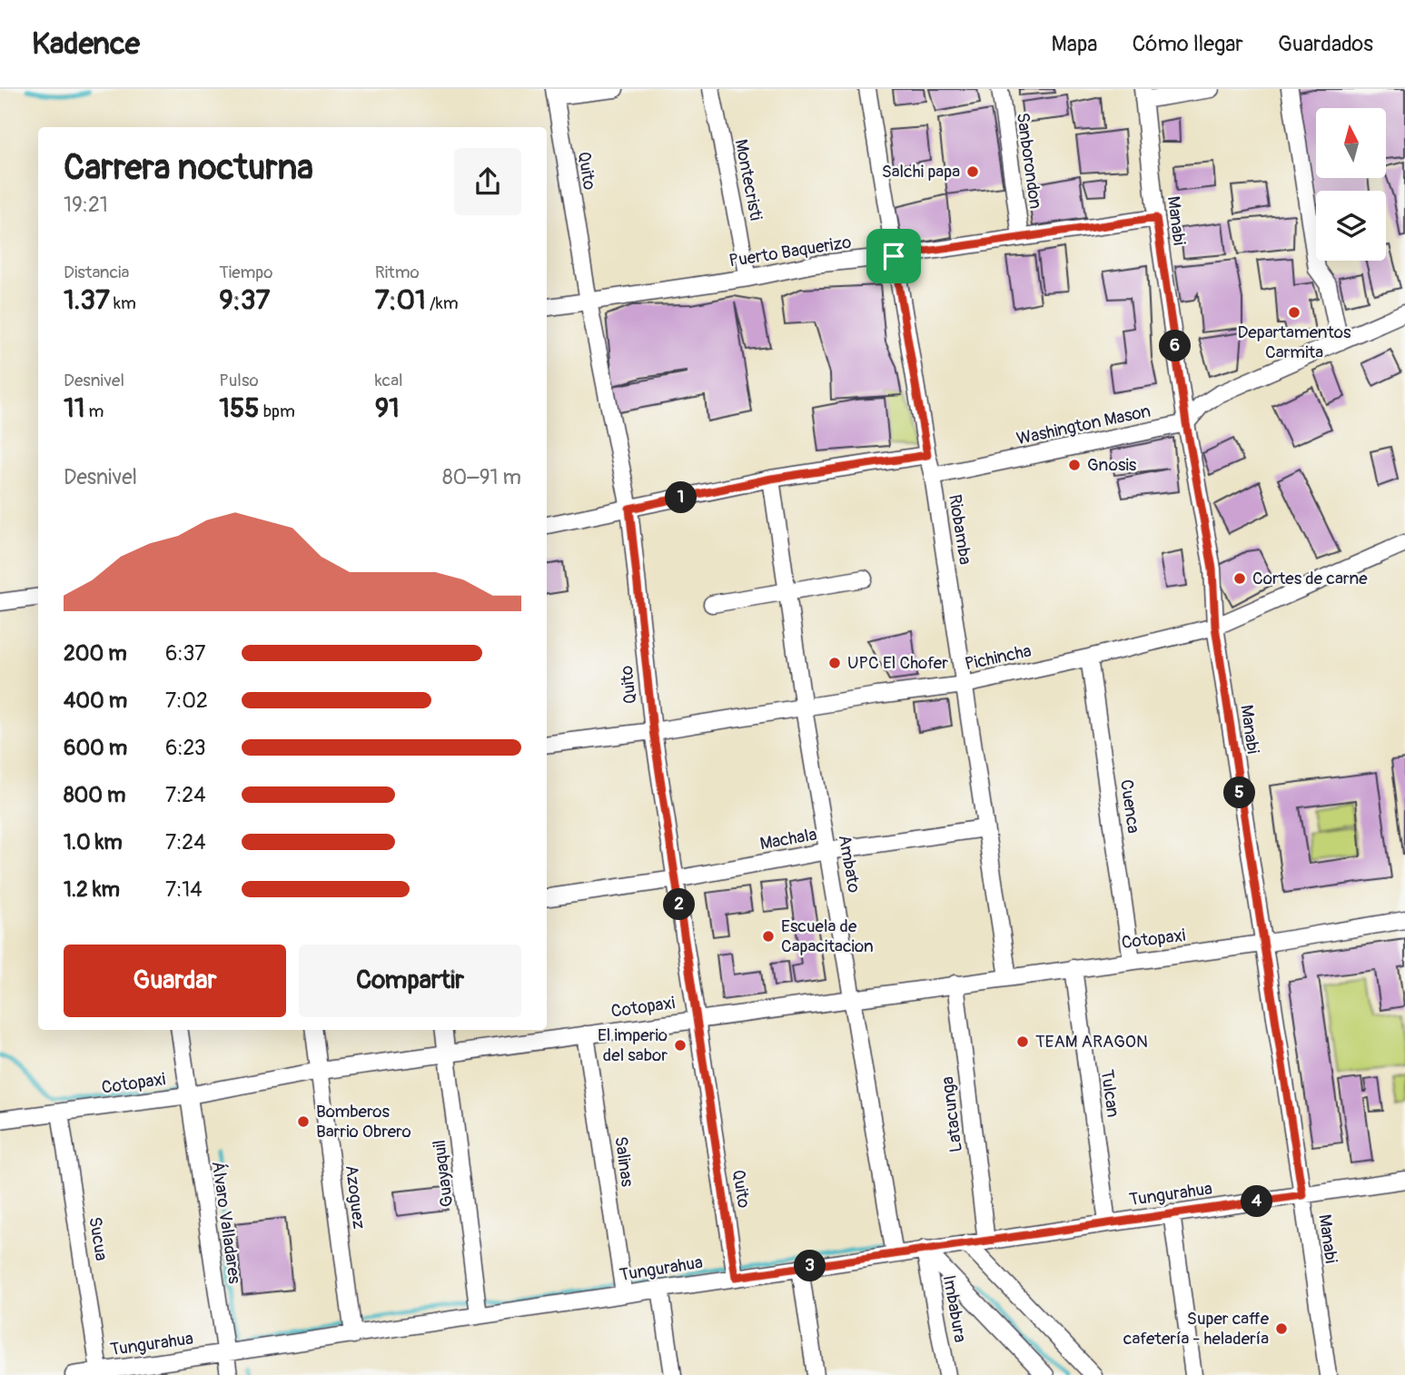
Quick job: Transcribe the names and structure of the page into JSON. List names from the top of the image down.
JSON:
{
  "streets": {
    "street": [
      "Sanborondon",
      "Quito",
      "Montecristi",
      "Manabi",
      "Puerto Baquerizo",
      "Washington Mason",
      "Riobamba",
      "Pichincha",
      "Cuenca",
      "Machala",
      "Ambato",
      "Cotopaxi",
      "Tulcan",
      "Latacunga",
      "Salinas",
      "Guayaquil",
      "Tungurahua",
      "Azoguez",
      "Álvaro Valladares",
      "Sucua",
      "Imbabura"
    ]
  },
  "crossings": [
    ["Sanborondon", "Puerto Baquerizo"],
    ["Quito", "Puerto Baquerizo"],
    ["Quito", "Pichincha"],
    ["Quito", "Machala"],
    ["Quito", "Cotopaxi"],
    ["Quito", "Tungurahua"],
    ["Montecristi", "Puerto Baquerizo"],
    ["Manabi", "Puerto Baquerizo"],
    ["Manabi", "Washington Mason"],
    ["Manabi", "Pichincha"],
    ["Manabi", "Cotopaxi"],
    ["Manabi", "Tungurahua"],
    ["Puerto Baquerizo", "Riobamba"],
    ["Washington Mason", "Riobamba"],
    ["Riobamba", "Pichincha"],
    ["Riobamba", "Machala"],
    ["Riobamba", "Cotopaxi"],
    ["Pichincha", "Cuenca"],
    ["Pichincha", "Ambato"],
    ["Cuenca", "Cotopaxi"],
    ["Machala", "Ambato"],
    ["Ambato", "Cotopaxi"],
    ["Ambato", "Tungurahua"],
    ["Cotopaxi", "Tulcan"],
    ["Cotopaxi", "Latacunga"],
    ["Cotopaxi", "Salinas"],
    ["Cotopaxi", "Guayaquil"],
    ["Cotopaxi", "Azoguez"],
    ["Cotopaxi", "Álvaro Valladares"],
    ["Cotopaxi", "Sucua"],
    ["Tulcan", "Tungurahua"],
    ["Latacunga", "Tungurahua"],
    ["Salinas", "Tungurahua"],
    ["Guayaquil", "Tungurahua"],
    ["Tungurahua", "Azoguez"],
    ["Tungurahua", "Álvaro Valladares"],
    ["Tungurahua", "Sucua"],
    ["Tungurahua", "Imbabura"]
  ],
  "places": [
    "Salchi papa",
    "Departamentos Carmita",
    "Gnosis",
    "Cortes de carne",
    "UPC El Chofer",
    "Escuela de Capacitacion",
    "TEAM ARAGON",
    "El imperio del sabor",
    "Bomberos Barrio Obrero",
    "Super caffe cafetería - heladería"
  ],
  "north": "top",
  "page": {
    "header": "Kadence",
    "nav": ["Mapa", "Cómo llegar", "Guardados"],
    "heading": ["Carrera nocturna", "19:21"],
    "stats": [
      ["Distancia", "1.37 km"],
      ["Tiempo", "9:37"],
      ["Ritmo", "7:01 /km"],
      ["Desnivel", "11 m"],
      ["Pulso", "155 bpm"],
      ["kcal", "91"]
    ],
    "pins": [
      "6",
      "1",
      "5",
      "2",
      "4",
      "3"
    ],
    "chart": ["Desnivel", "80–91 m"],
    "list": [
      {
        "name": "200 m",
        "note": "6:37"
      },
      {
        "name": "400 m",
        "note": "7:02"
      },
      {
        "name": "600 m",
        "note": "6:23"
      },
      {
        "name": "800 m",
        "note": "7:24"
      },
      {
        "name": "1.0 km",
        "note": "7:24"
      },
      {
        "name": "1.2 km",
        "note": "7:14"
      }
    ],
    "buttons": ["Guardar", "Compartir"]
  }
}
